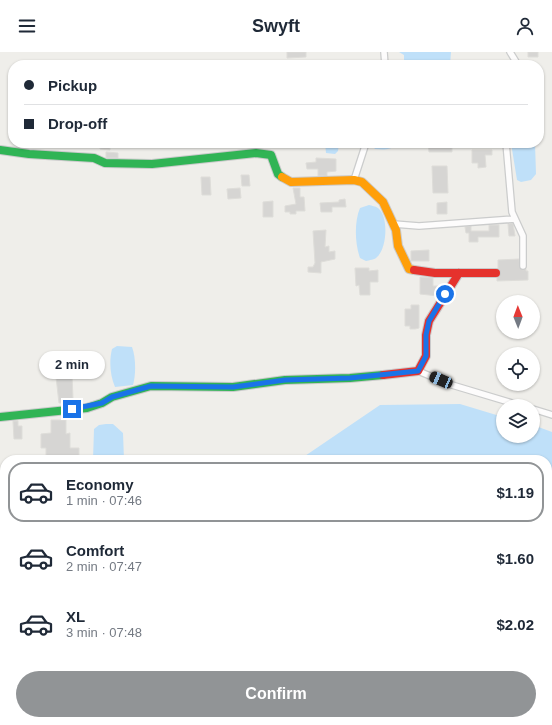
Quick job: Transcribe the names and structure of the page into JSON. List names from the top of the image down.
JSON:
{
  "north": "top",
  "page": {
    "header": "Swyft",
    "banner": ["Pickup", "Drop-off"],
    "bubble": "2 min",
    "list": [
      {
        "name": "Economy",
        "note": "1 min · 07:46",
        "value": "$1.19"
      },
      {
        "name": "Comfort",
        "note": "2 min · 07:47",
        "value": "$1.60"
      },
      {
        "name": "XL",
        "note": "3 min · 07:48",
        "value": "$2.02"
      }
    ],
    "buttons": "Confirm"
  }
}
